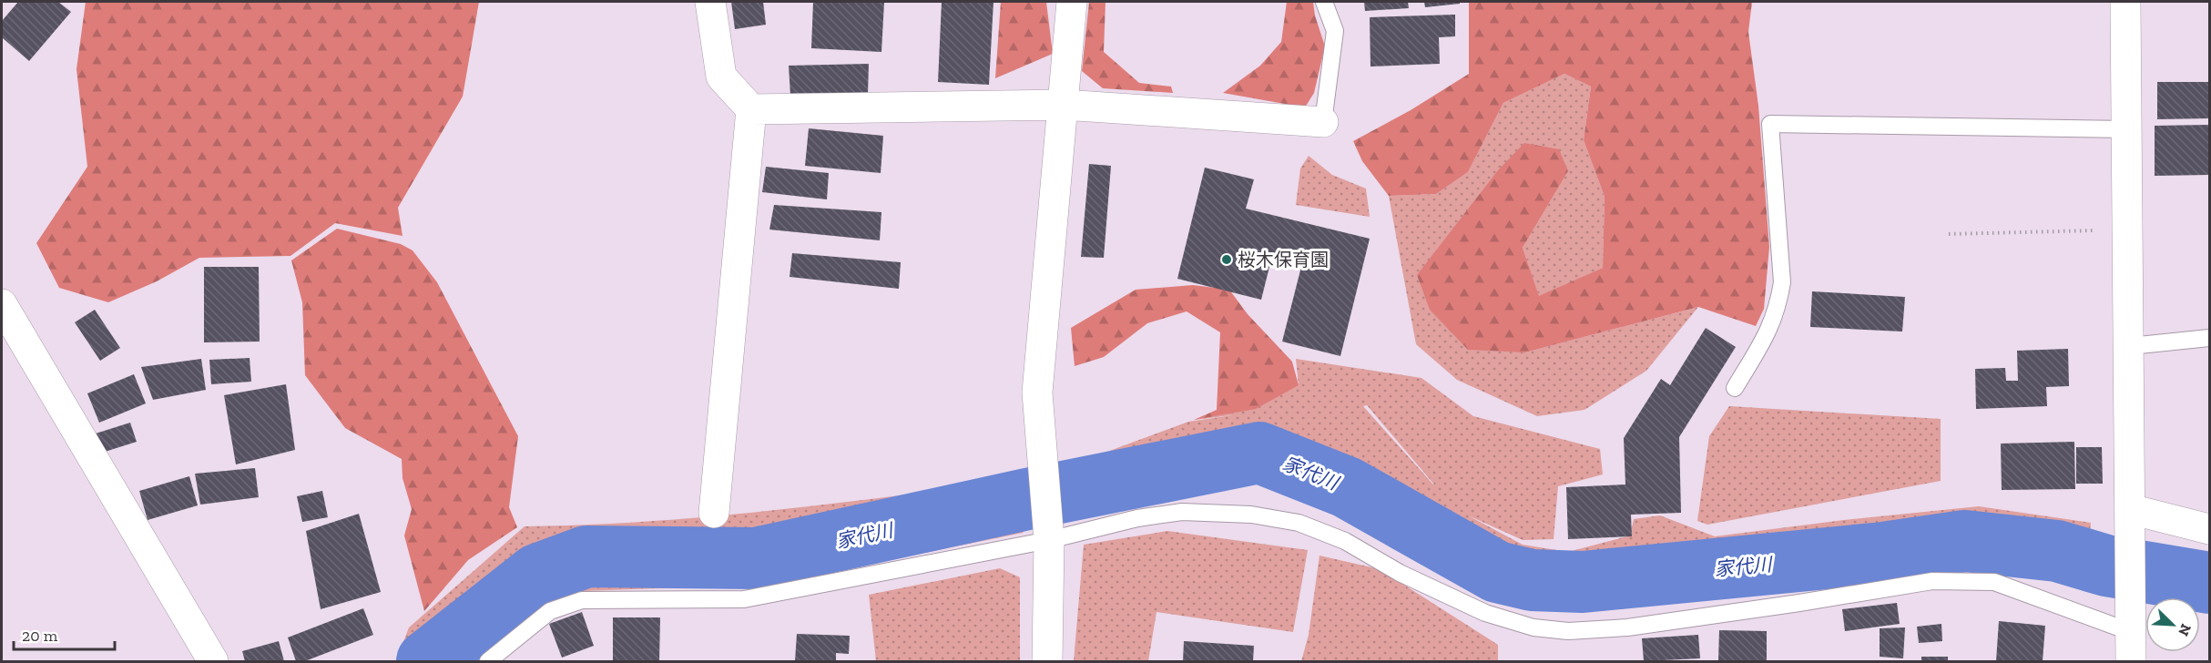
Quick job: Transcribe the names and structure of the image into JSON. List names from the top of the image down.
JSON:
{
  "water": ["家代川"],
  "places": ["桜木保育園"],
  "scale_bar": "20 m",
  "north": "bottom right"
}
